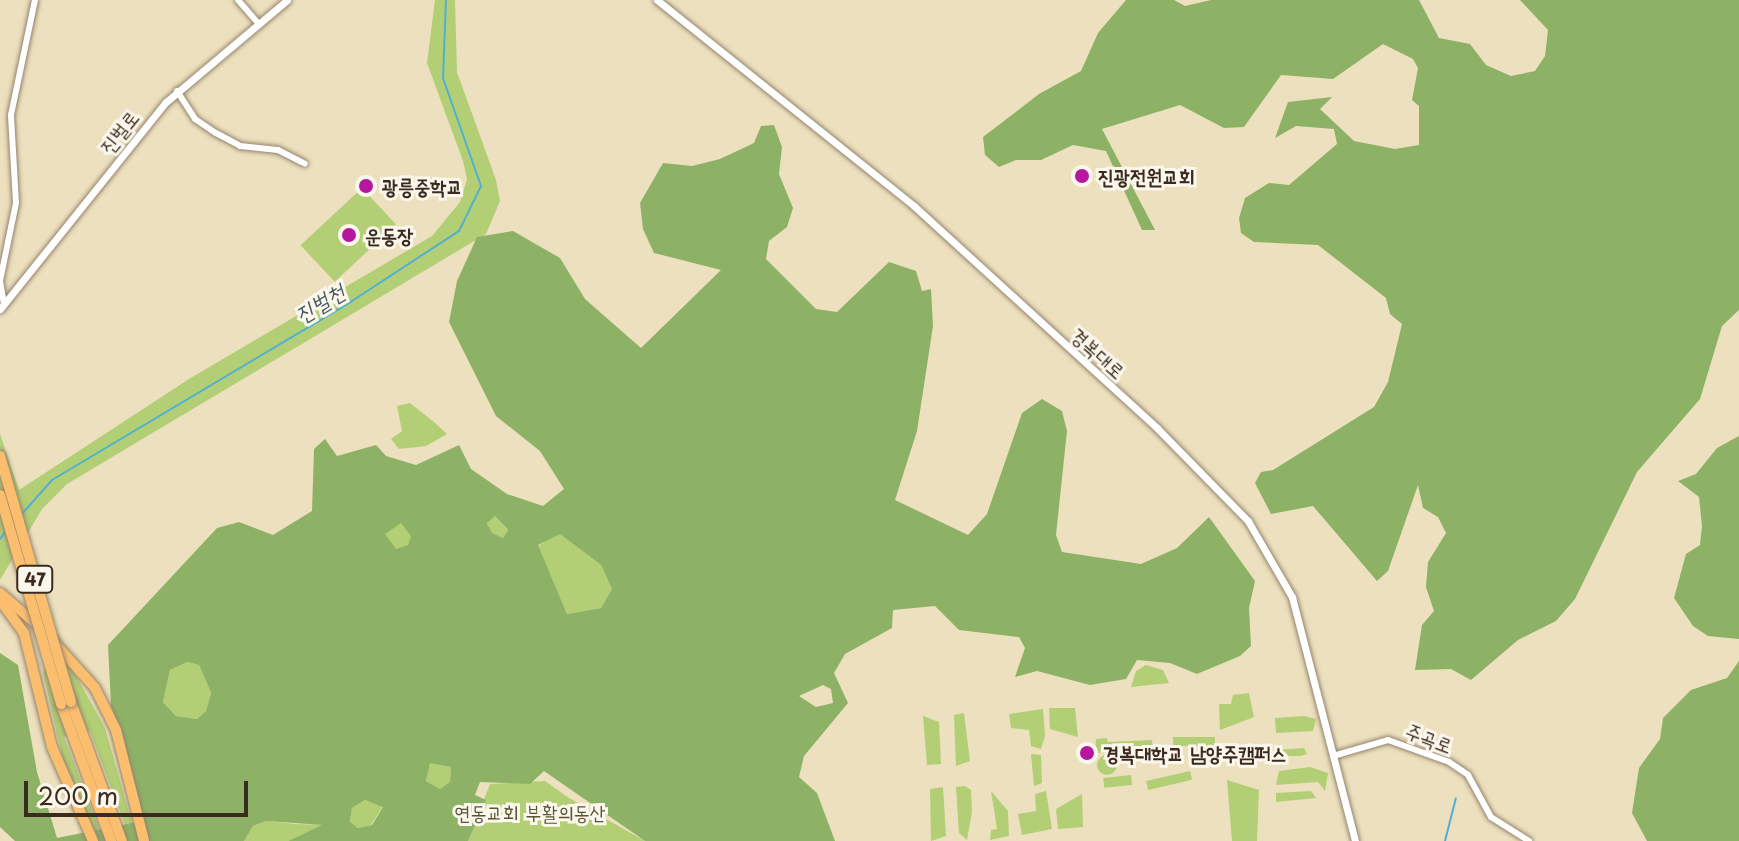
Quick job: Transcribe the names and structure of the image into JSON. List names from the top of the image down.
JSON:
{
  "streets": {
    "highway": ["47"],
    "street": ["진벌로", "경복대로", "주곡로"]
  },
  "crossings": [
    ["경복대로", "주곡로"]
  ],
  "water": ["진벌천"],
  "parks": ["연동교회 부활의동산"],
  "places": [
    "진광전원교회",
    "광릉중학교",
    "운동장",
    "경복대학교 남양주캠퍼스"
  ],
  "scale_bar": "200 m"
}
